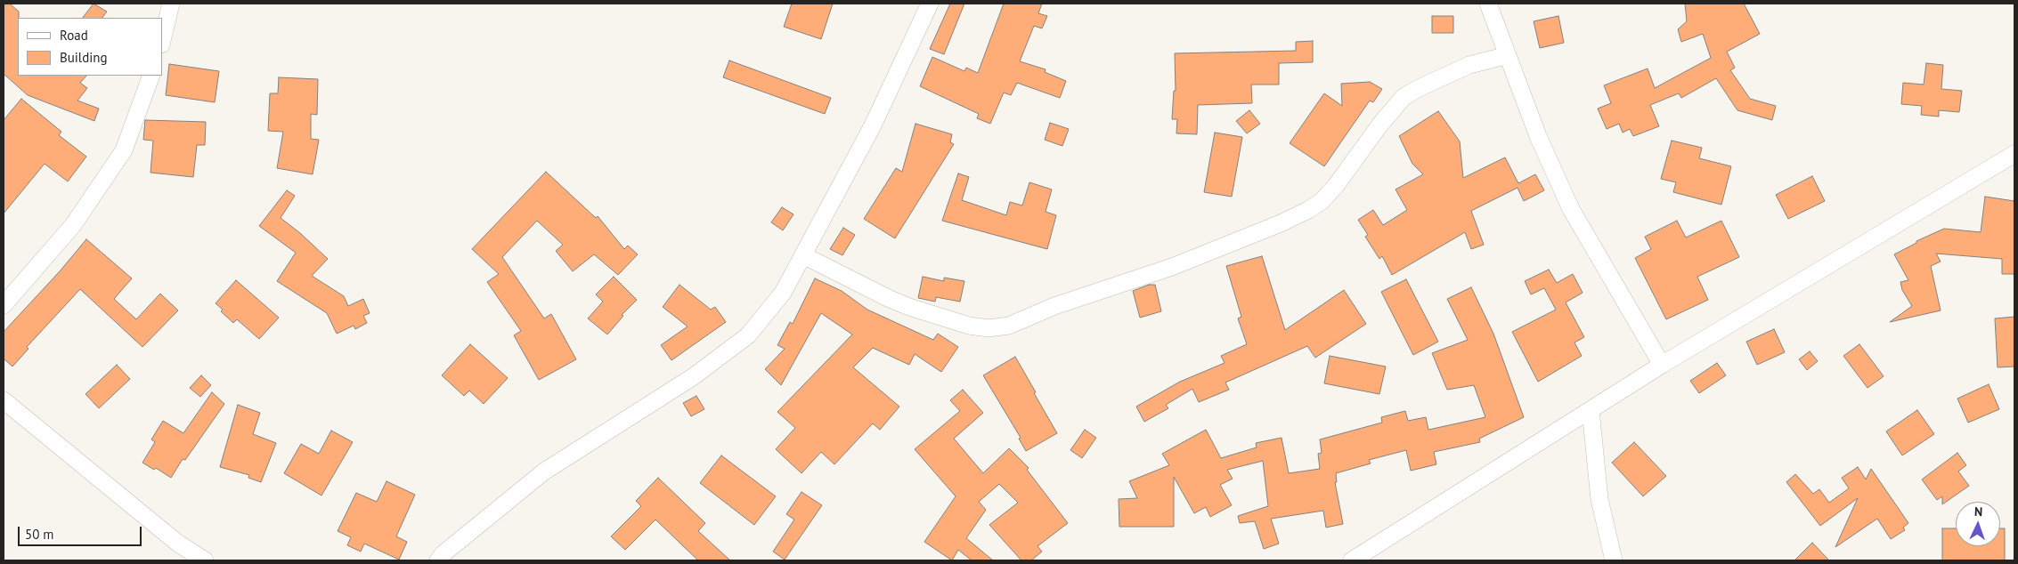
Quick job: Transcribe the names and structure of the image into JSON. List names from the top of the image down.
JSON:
{
  "legend": ["Road", "Building"],
  "scale_bar": "50 m",
  "north": "top"
}
